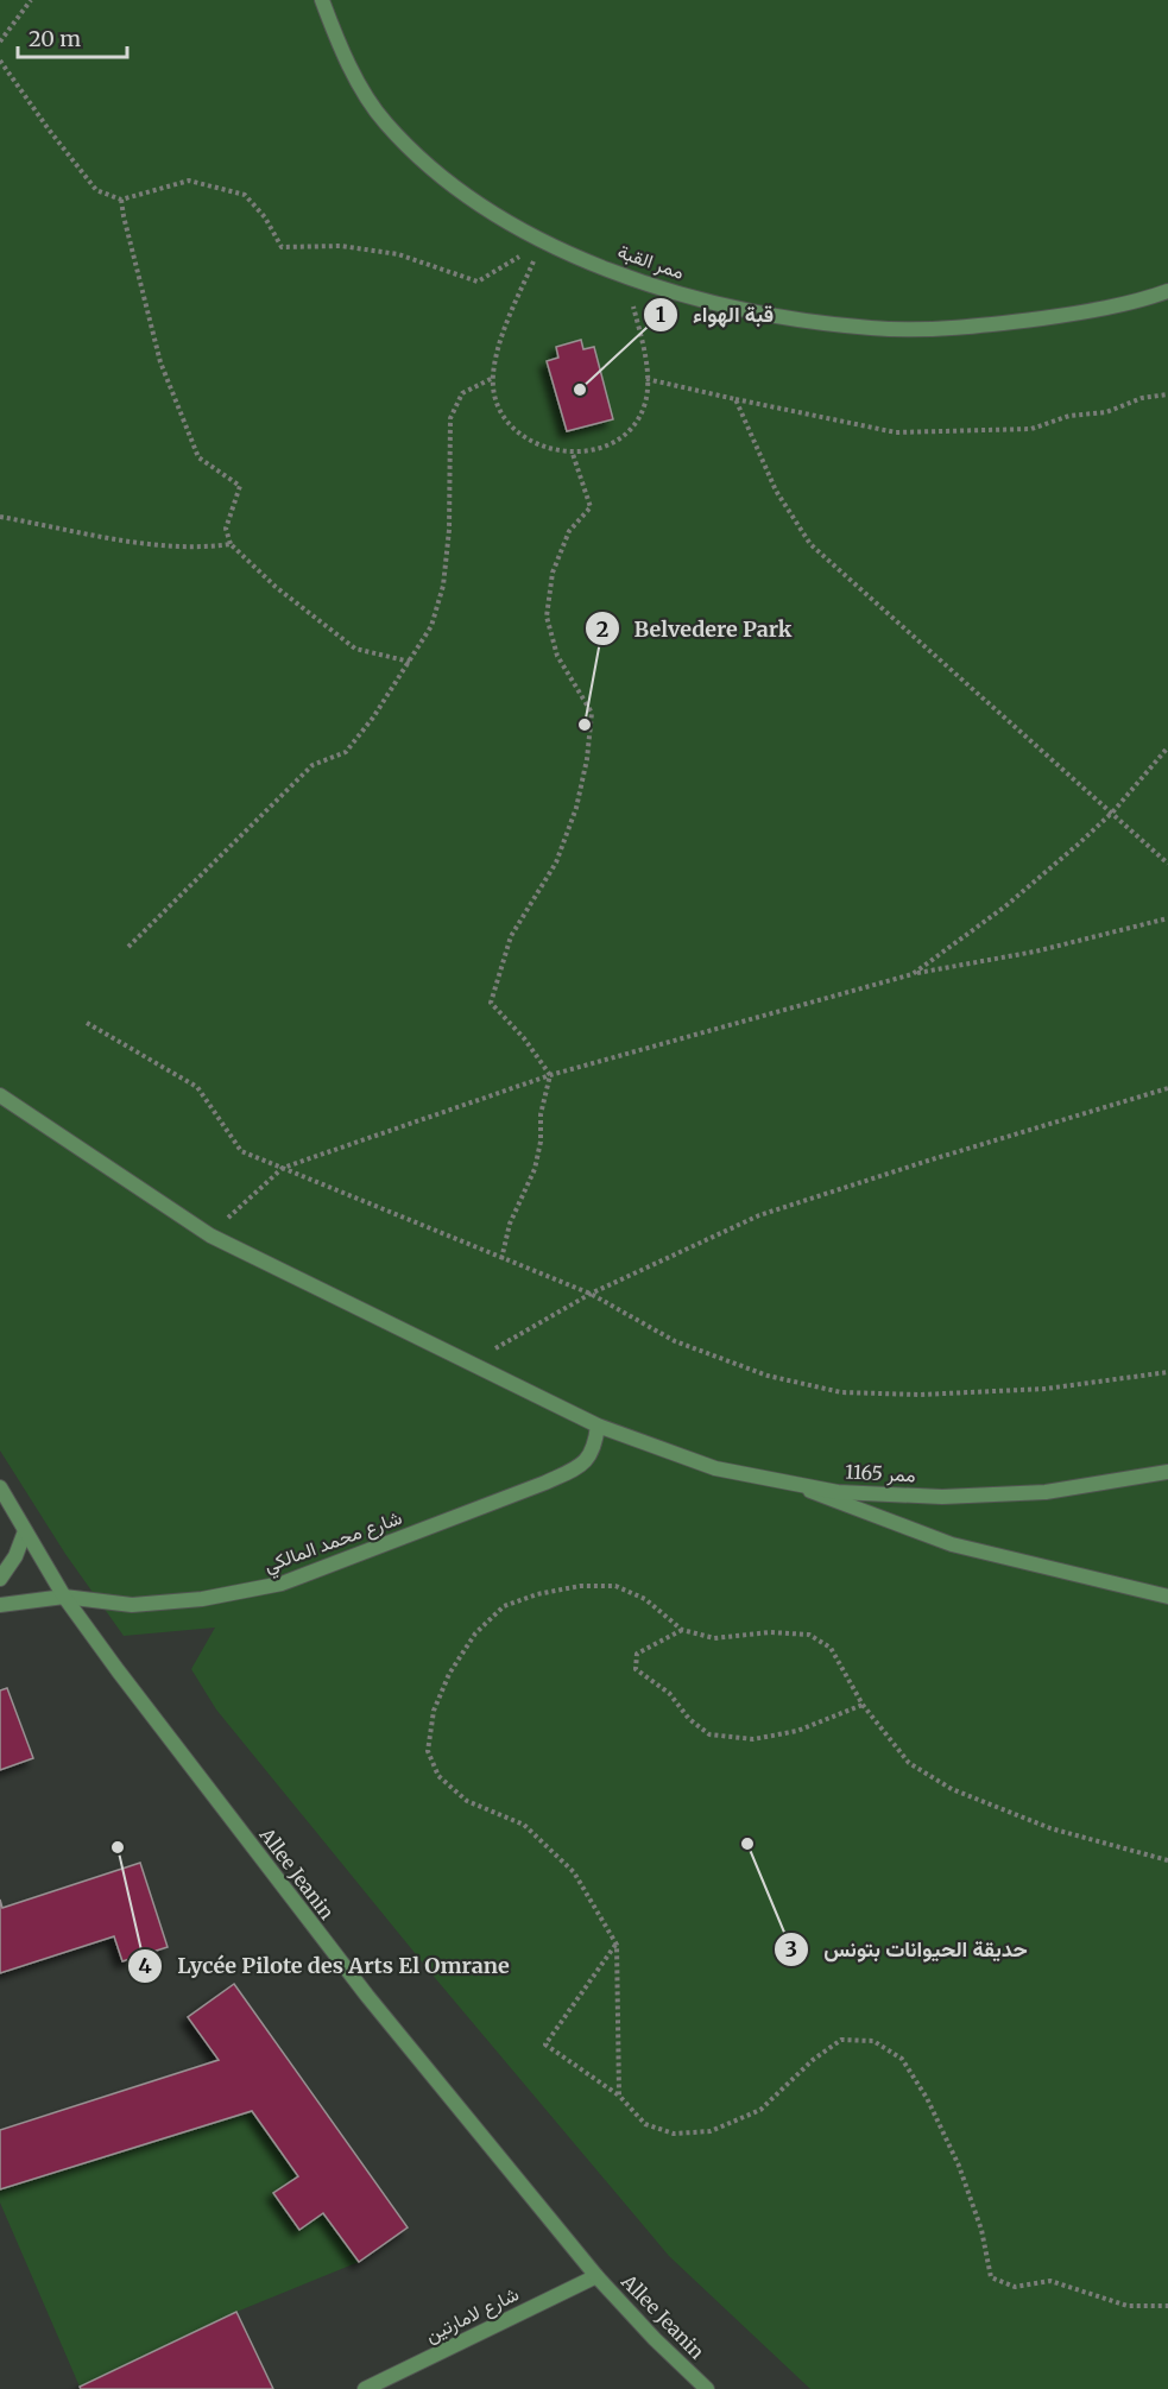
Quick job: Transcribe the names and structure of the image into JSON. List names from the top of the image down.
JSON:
{
  "streets": {
    "street": [
      "ممر القبة",
      "ممر 1165",
      "شارع محمد المالكي",
      "Allee Jeanin",
      "شارع لامارتين"
    ]
  },
  "crossings": [
    ["ممر 1165", "شارع محمد المالكي"],
    ["شارع محمد المالكي", "Allee Jeanin"],
    ["Allee Jeanin", "شارع لامارتين"]
  ],
  "places": [
    "قبة الهواء",
    "Belvedere Park",
    "حديقة الحيوانات بتونس",
    "Lycée Pilote des Arts El Omrane"
  ],
  "scale_bar": "20 m"
}
